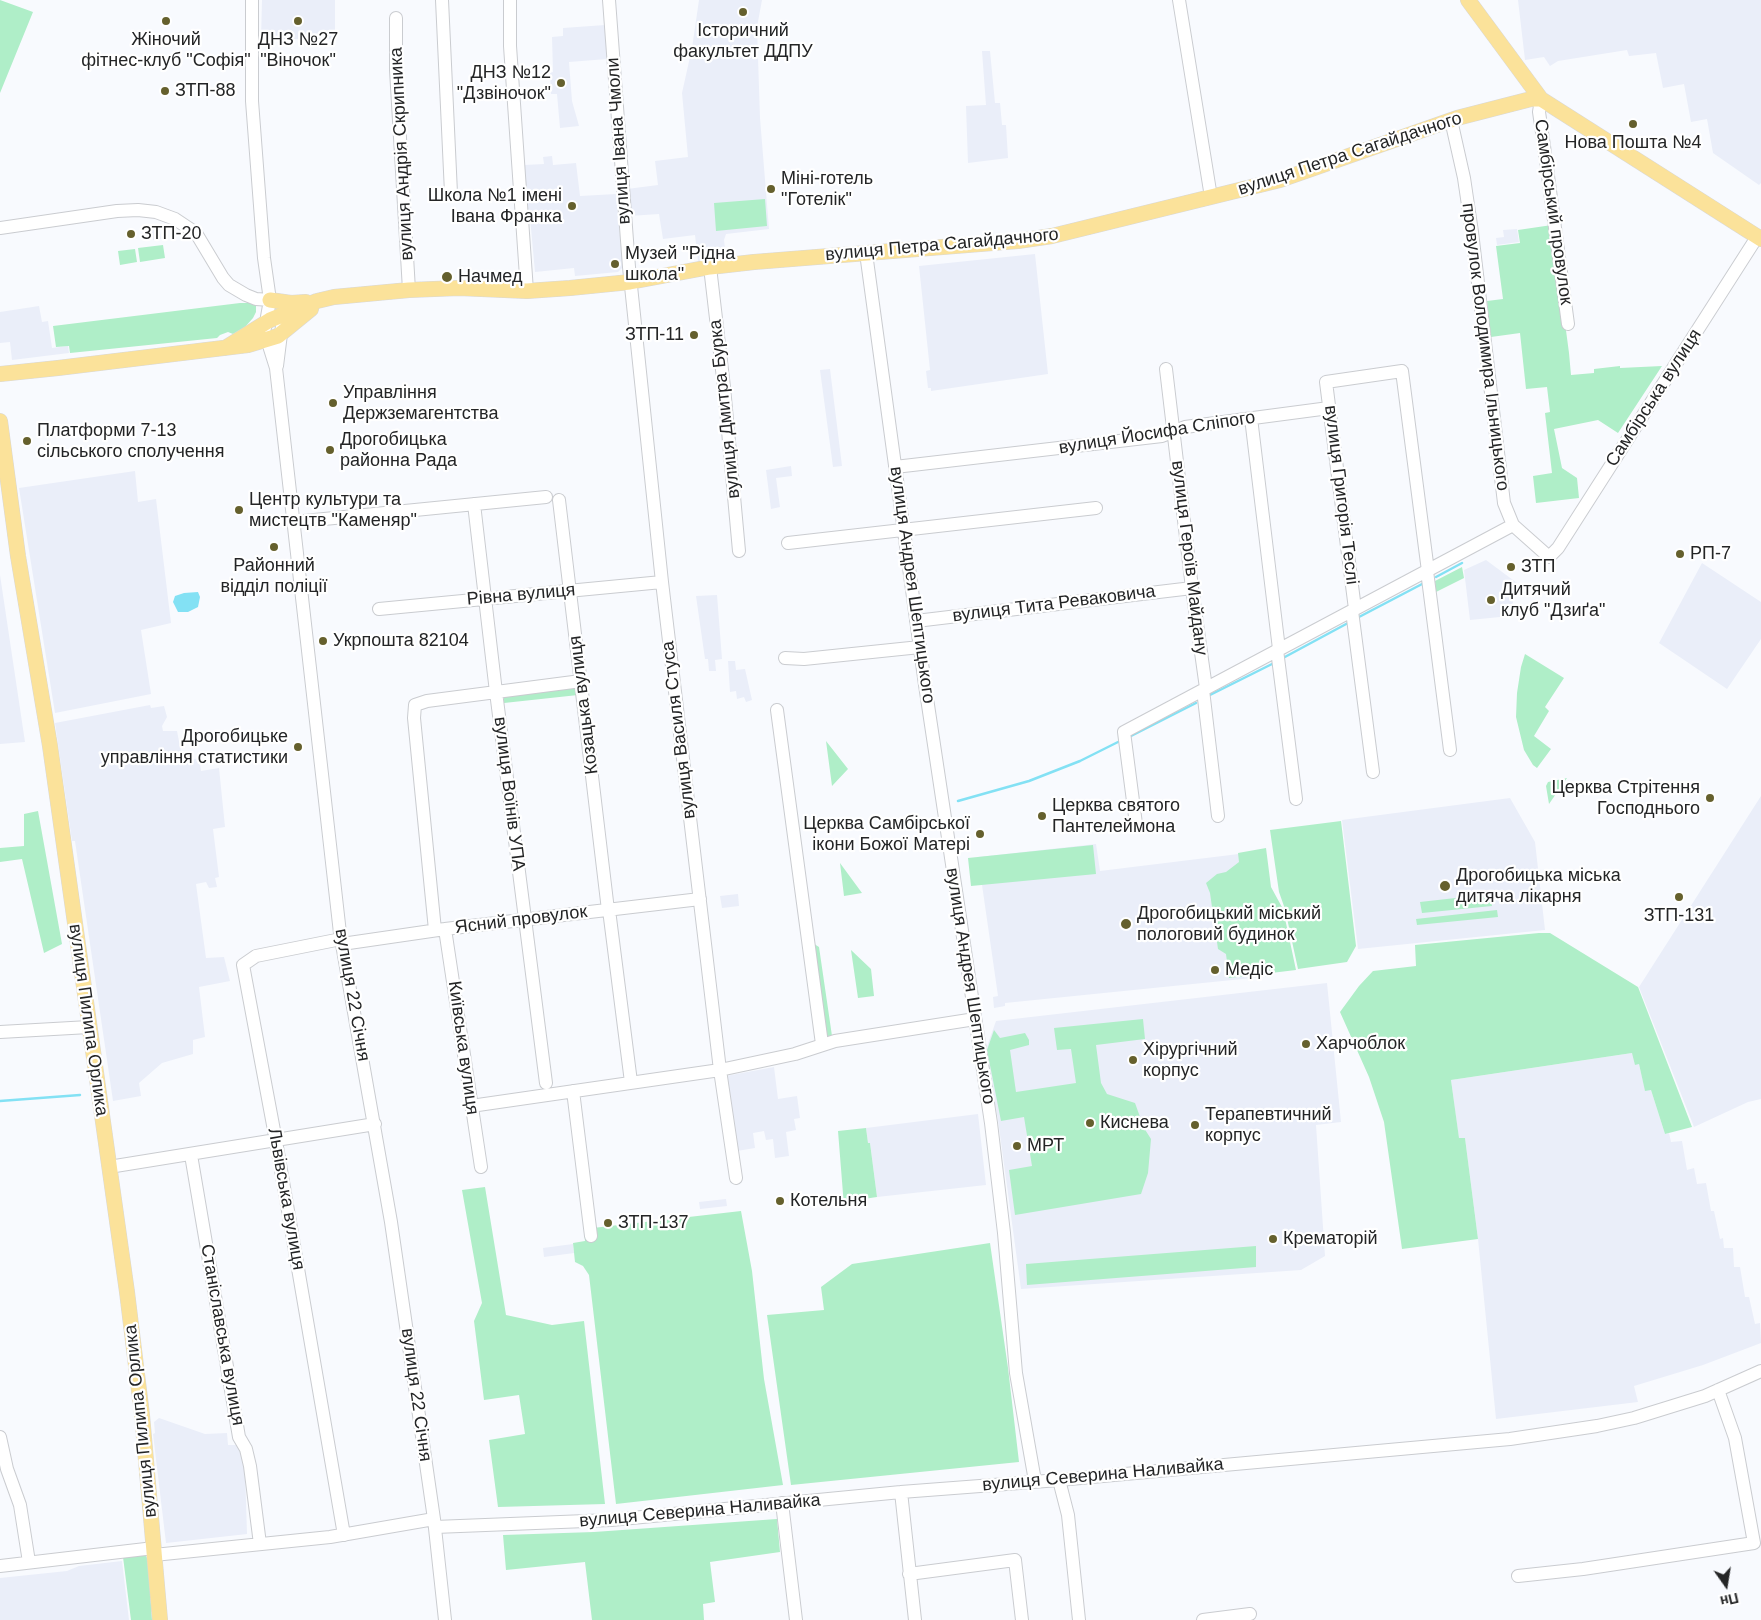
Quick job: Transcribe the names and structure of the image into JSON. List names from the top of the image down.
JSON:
{
  "streets": {
    "main road": ["вулиця Петра Сагайдачного", "Самбірська вулиця", "вулиця Пилипа Орлика"],
    "street": [
      "вулиця Івана Чмоли",
      "вулиця Андрія Скрипника",
      "Самбірський провулок",
      "провулок Володимира Ільницького",
      "вулиця Дмитра Бурка",
      "вулиця Йосифа Сліпого",
      "вулиця Григорія Теслі",
      "вулиця Героїв Майдану",
      "вулиця Андрея Шептицького",
      "Рівна вулиця",
      "вулиця Тита Реваковича",
      "Козацька вулиця",
      "вулиця Василя Стуса",
      "вулиця Воїнів УПА",
      "Ясний провулок",
      "вулиця 22 Січня",
      "Київська вулиця",
      "Львівська вулиця",
      "Станіславська вулиця",
      "вулиця Северина Наливайка"
    ]
  },
  "crossings": [
    ["вулиця Івана Чмоли", "вулиця Петра Сагайдачного"],
    ["вулиця Івана Чмоли", "вулиця Василя Стуса"],
    ["вулиця Андрія Скрипника", "вулиця Петра Сагайдачного"],
    ["вулиця Петра Сагайдачного", "Самбірський провулок"],
    ["вулиця Петра Сагайдачного", "провулок Володимира Ільницького"],
    ["вулиця Петра Сагайдачного", "Самбірська вулиця"],
    ["вулиця Петра Сагайдачного", "вулиця Дмитра Бурка"],
    ["вулиця Петра Сагайдачного", "вулиця Андрея Шептицького"],
    ["вулиця Петра Сагайдачного", "вулиця Василя Стуса"],
    ["Самбірський провулок", "Самбірська вулиця"],
    ["провулок Володимира Ільницького", "Самбірська вулиця"],
    ["вулиця Йосифа Сліпого", "вулиця Григорія Теслі"],
    ["вулиця Йосифа Сліпого", "вулиця Героїв Майдану"],
    ["вулиця Йосифа Сліпого", "вулиця Андрея Шептицького"],
    ["вулиця Героїв Майдану", "вулиця Тита Реваковича"],
    ["вулиця Андрея Шептицького", "вулиця Тита Реваковича"],
    ["вулиця Андрея Шептицького", "вулиця Северина Наливайка"],
    ["Рівна вулиця", "Козацька вулиця"],
    ["Рівна вулиця", "вулиця Василя Стуса"],
    ["Рівна вулиця", "вулиця Воїнів УПА"],
    ["Козацька вулиця", "Ясний провулок"],
    ["вулиця Василя Стуса", "Ясний провулок"],
    ["вулиця Воїнів УПА", "Ясний провулок"],
    ["вулиця Воїнів УПА", "Київська вулиця"],
    ["Ясний провулок", "вулиця 22 Січня"],
    ["Ясний провулок", "Київська вулиця"],
    ["Ясний провулок", "Львівська вулиця"],
    ["вулиця 22 Січня", "Львівська вулиця"],
    ["вулиця 22 Січня", "вулиця Северина Наливайка"],
    ["вулиця Пилипа Орлика", "вулиця Северина Наливайка"],
    ["Львівська вулиця", "вулиця Северина Наливайка"],
    ["Станіславська вулиця", "вулиця Северина Наливайка"]
  ],
  "places": [
    "Історичний факультет ДДПУ",
    "Жіночий фітнес-клуб \"Софія\"",
    "ДНЗ №27 \"Віночок\"",
    "ДНЗ №12 \"Дзвіночок\"",
    "ЗТП-88",
    "Нова Пошта №4",
    "Міні-готель \"Готелік\"",
    "Школа №1 імені Івана Франка",
    "ЗТП-20",
    "Музей \"Рідна школа\"",
    "Начмед",
    "ЗТП-11",
    "Управління Держземагентства",
    "Платформи 7-13 сільського сполучення",
    "Дрогобицька районна Рада",
    "Центр культури та мистецтв \"Каменяр\"",
    "Районний відділ поліції",
    "РП-7",
    "ЗТП",
    "Дитячий клуб \"Дзиґа\"",
    "Укрпошта 82104",
    "Дрогобицьке управління статистики",
    "Церква Стрітення Господнього",
    "Церква святого Пантелеймона",
    "Церква Самбірської ікони Божої Матері",
    "Дрогобицька міська дитяча лікарня",
    "ЗТП-131",
    "Дрогобицький міський пологовий будинок",
    "Медіс",
    "Харчоблок",
    "Хірургічний корпус",
    "Киснева",
    "Терапевтичний корпус",
    "МРТ",
    "Котельня",
    "ЗТП-137",
    "Крематорій"
  ],
  "north": "bottom"
}
